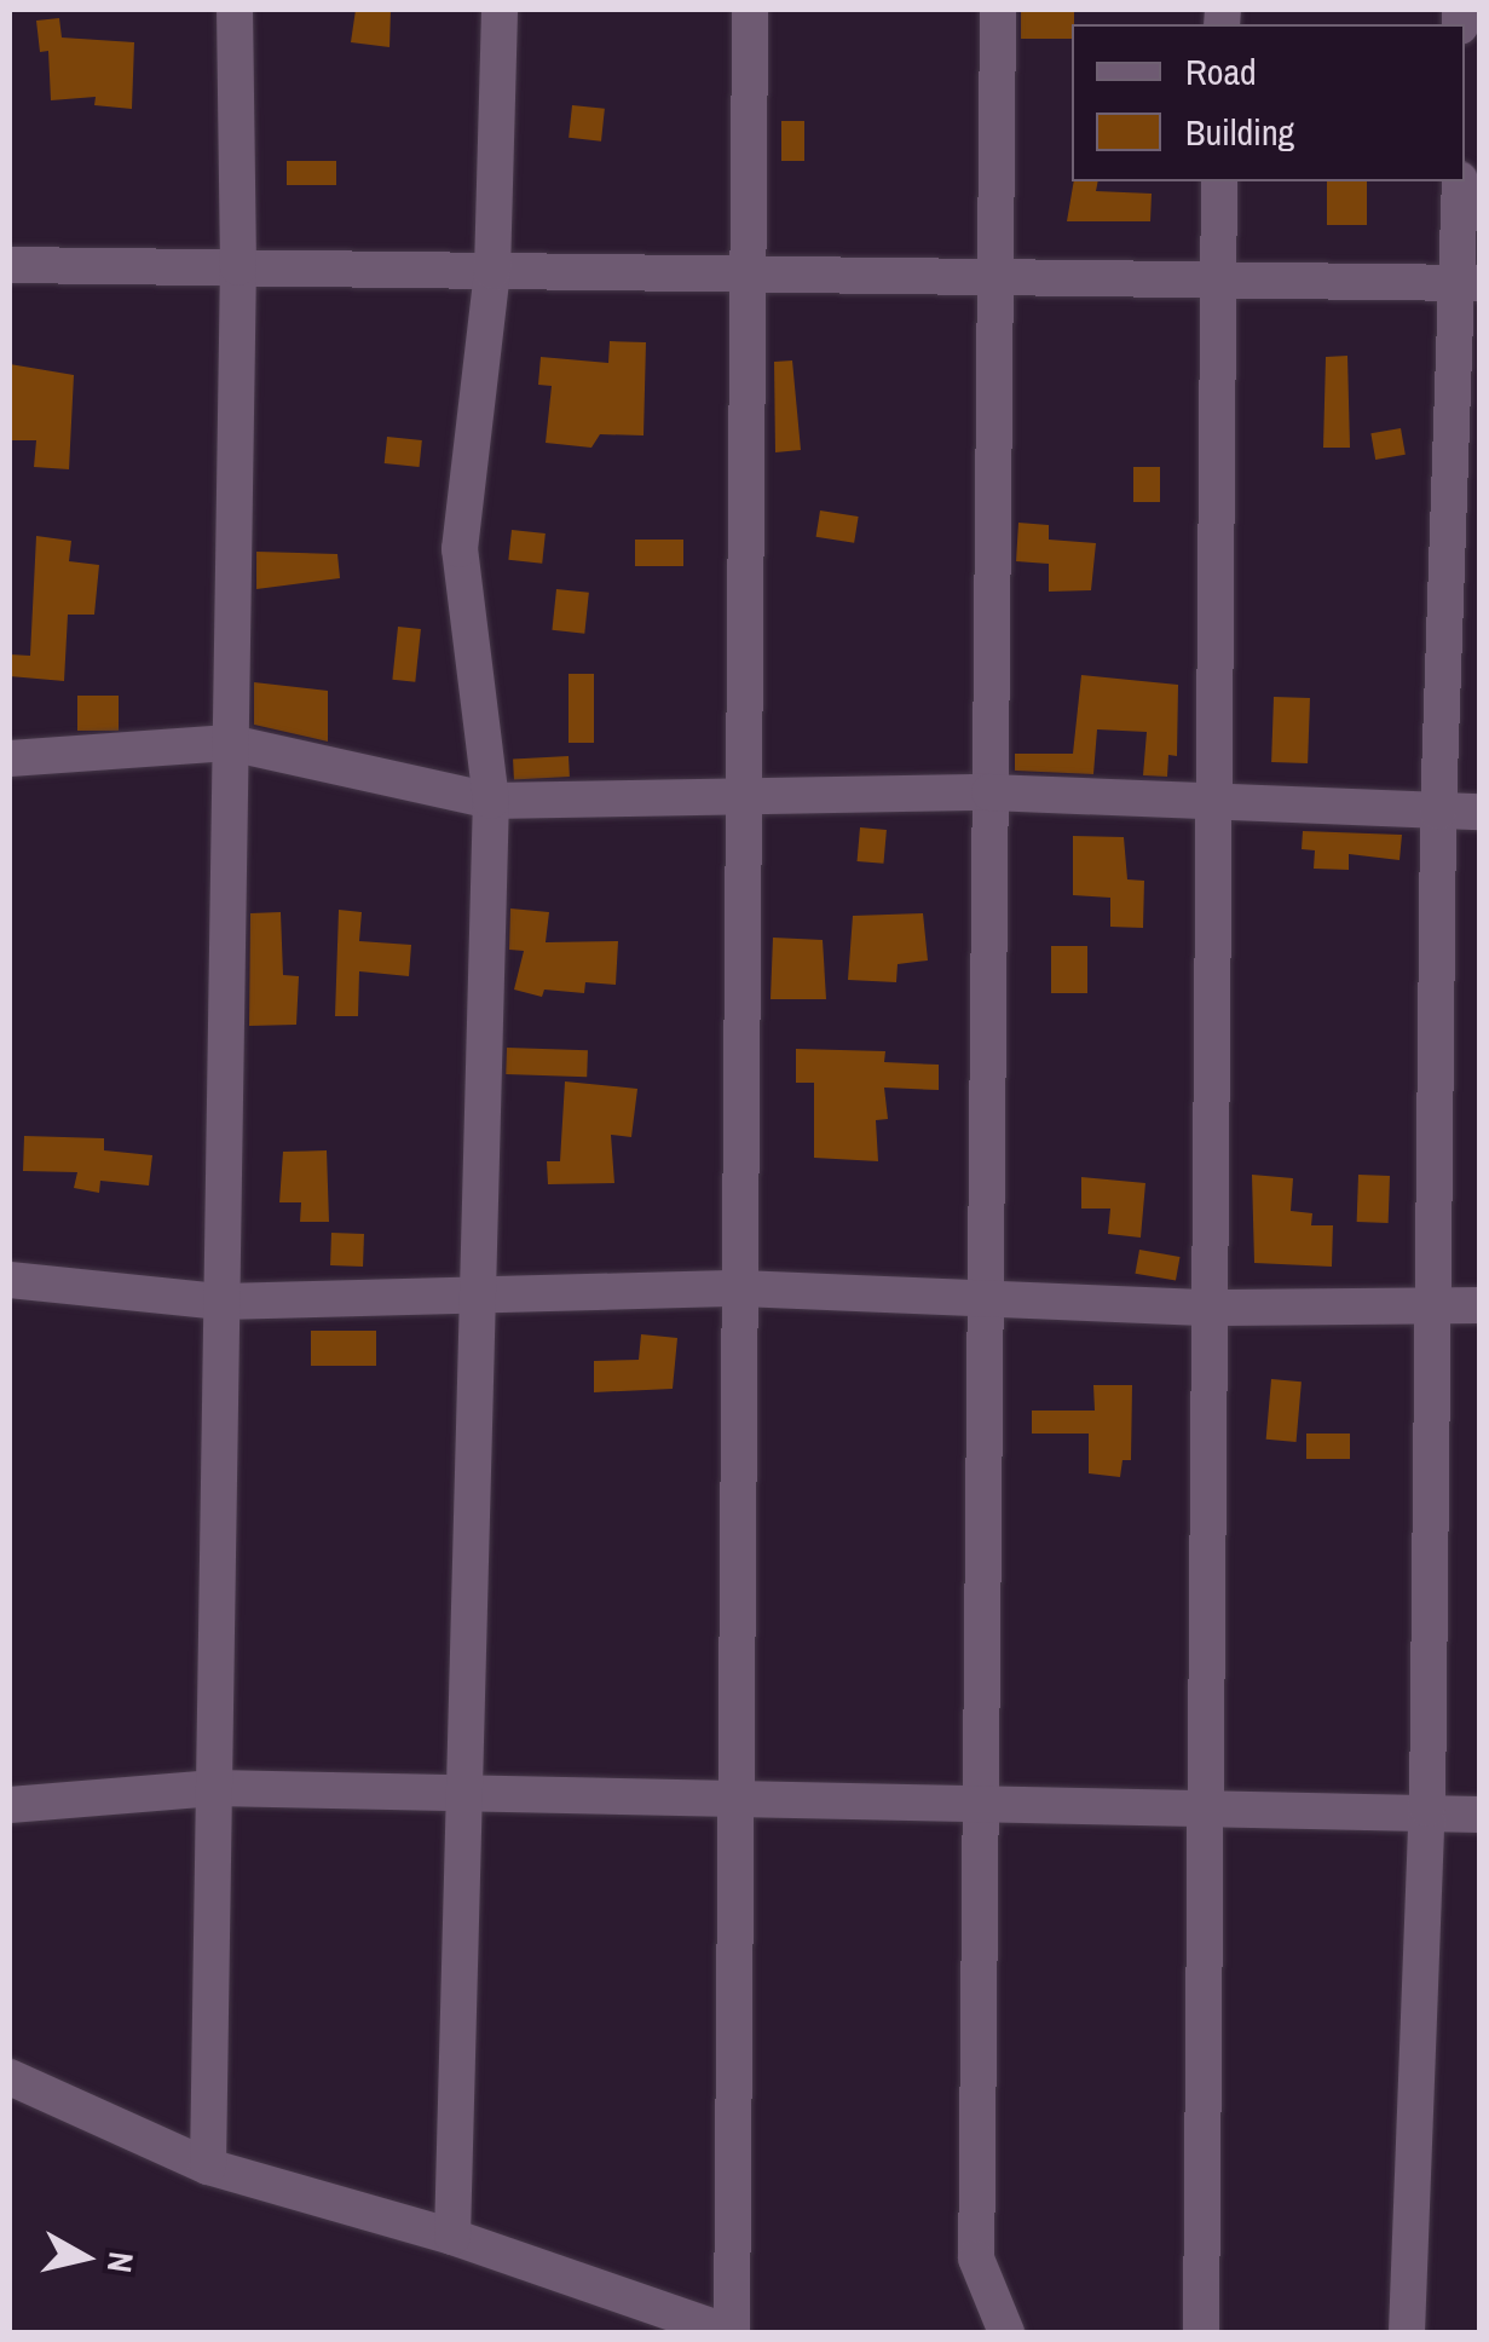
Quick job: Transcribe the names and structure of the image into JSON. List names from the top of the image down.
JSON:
{
  "legend": ["Road", "Building"],
  "north": "right"
}
